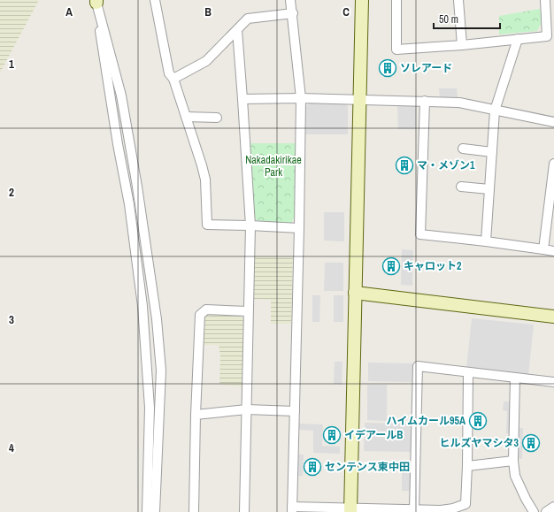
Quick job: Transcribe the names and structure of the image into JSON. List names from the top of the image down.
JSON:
{
  "parks": ["Nakadakirikae Park"],
  "places": {
    "building": [
      "ソレアード",
      "マ・メゾン1",
      "キャロット2",
      "ハイムカール95A",
      "イデアールB",
      "ヒルズヤマシタ3",
      "センテンス東中田"
    ]
  },
  "scale_bar": "50 m",
  "grid": {
    "columns": ["A", "B", "C"],
    "rows": [
      "1",
      "2",
      "3",
      "4"
    ]
  }
}
